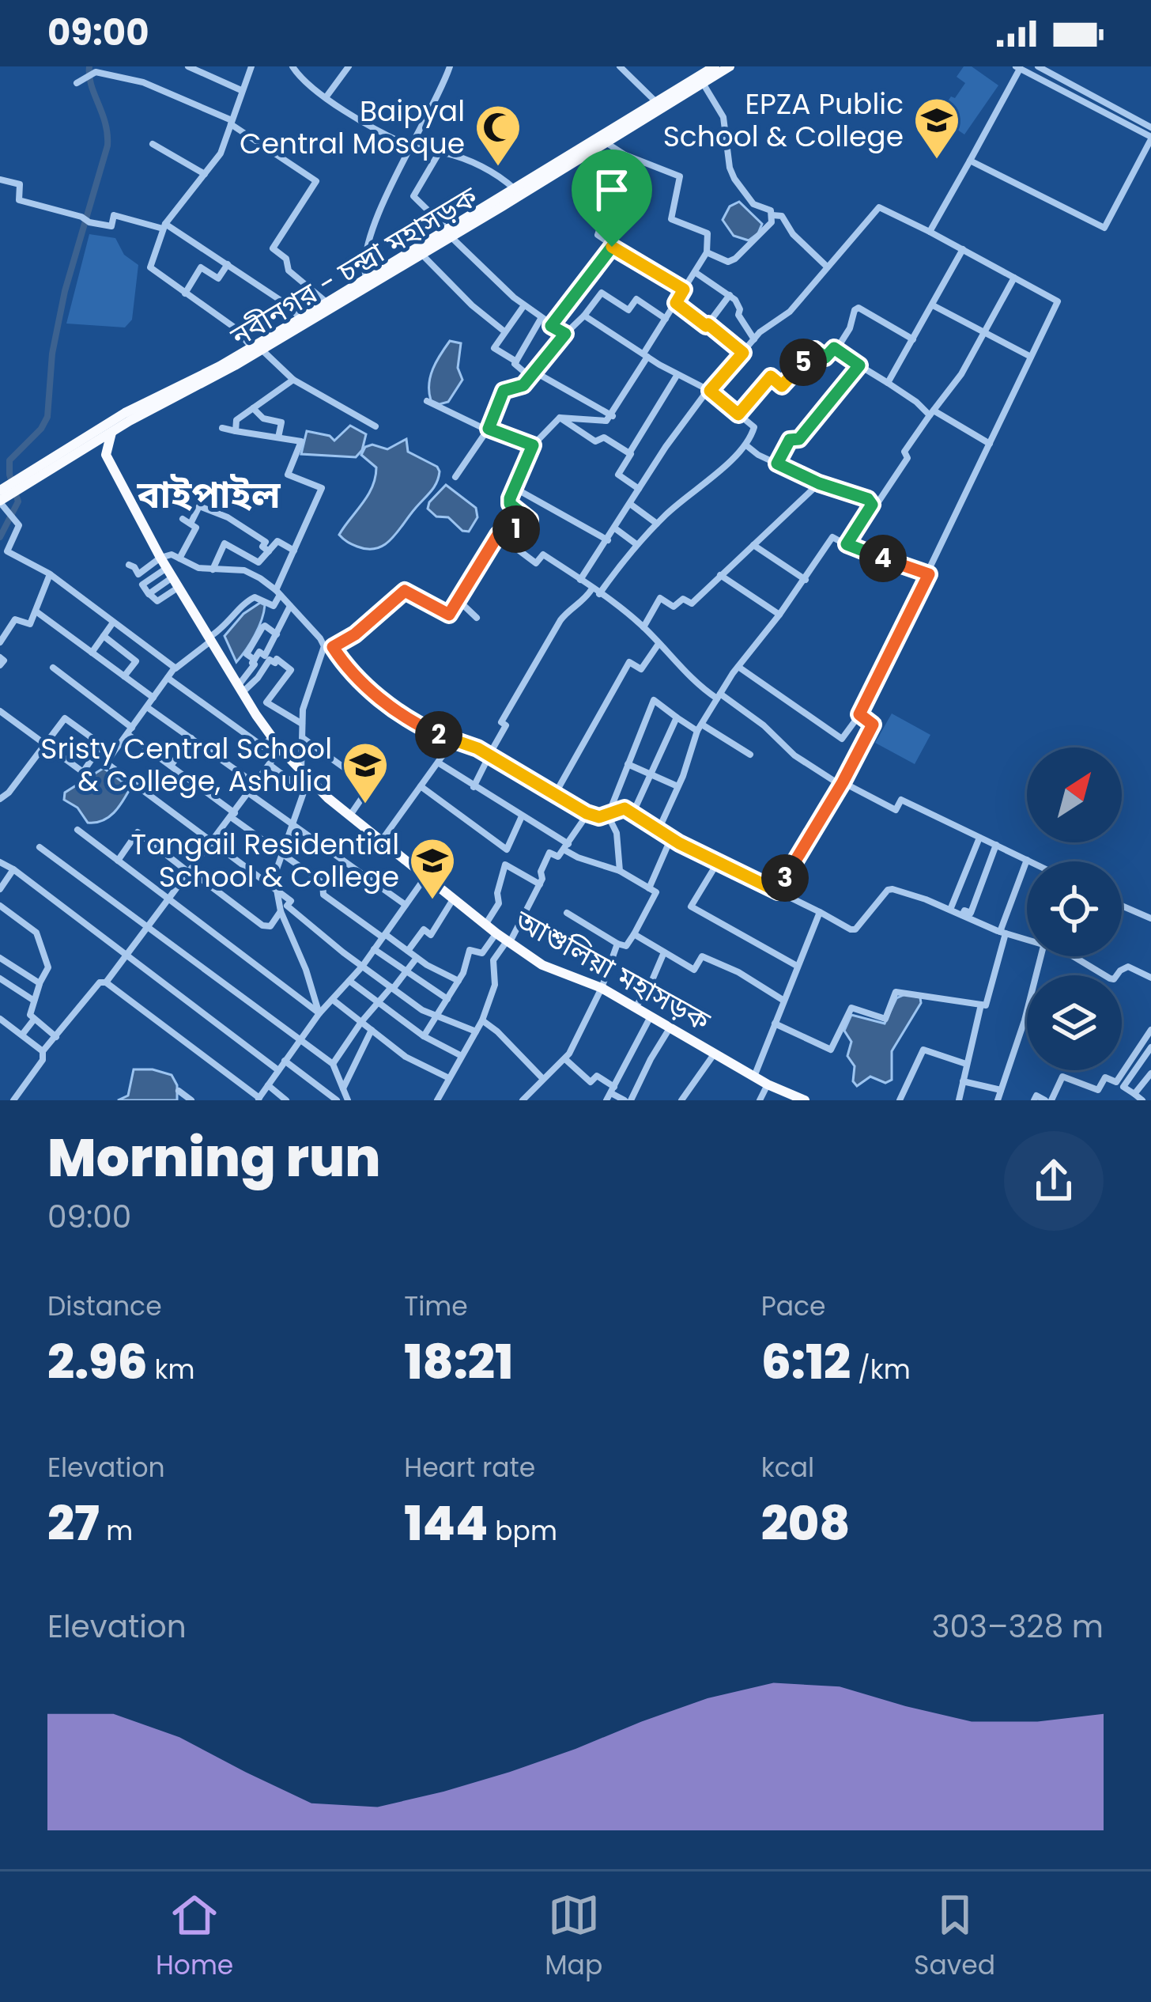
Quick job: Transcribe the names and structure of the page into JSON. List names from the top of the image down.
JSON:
{
  "streets": {
    "highway": ["নবীনগর - চন্দ্রা মহাসড়ক", "আশুলিয়া মহাসড়ক"]
  },
  "crossings": [
    ["নবীনগর - চন্দ্রা মহাসড়ক", "আশুলিয়া মহাসড়ক"]
  ],
  "districts": ["বাইপাইল"],
  "places": {
    "school or university": ["EPZA Public School & College", "Sristy Central School & College, Ashulia", "Tangail Residential School & College"],
    "mosque": ["Baipyal Central Mosque"]
  },
  "north": "top right",
  "page": {
    "status": "09:00",
    "pins": [
      "5",
      "1",
      "4",
      "2",
      "3"
    ],
    "heading": ["Morning run", "09:00"],
    "stats": [
      ["Distance", "2.96 km"],
      ["Time", "18:21"],
      ["Pace", "6:12 /km"],
      ["Elevation", "27 m"],
      ["Heart rate", "144 bpm"],
      ["kcal", "208"]
    ],
    "chart": ["Elevation", "303–328 m"],
    "tabs": ["Home", "Map", "Saved"]
  }
}
